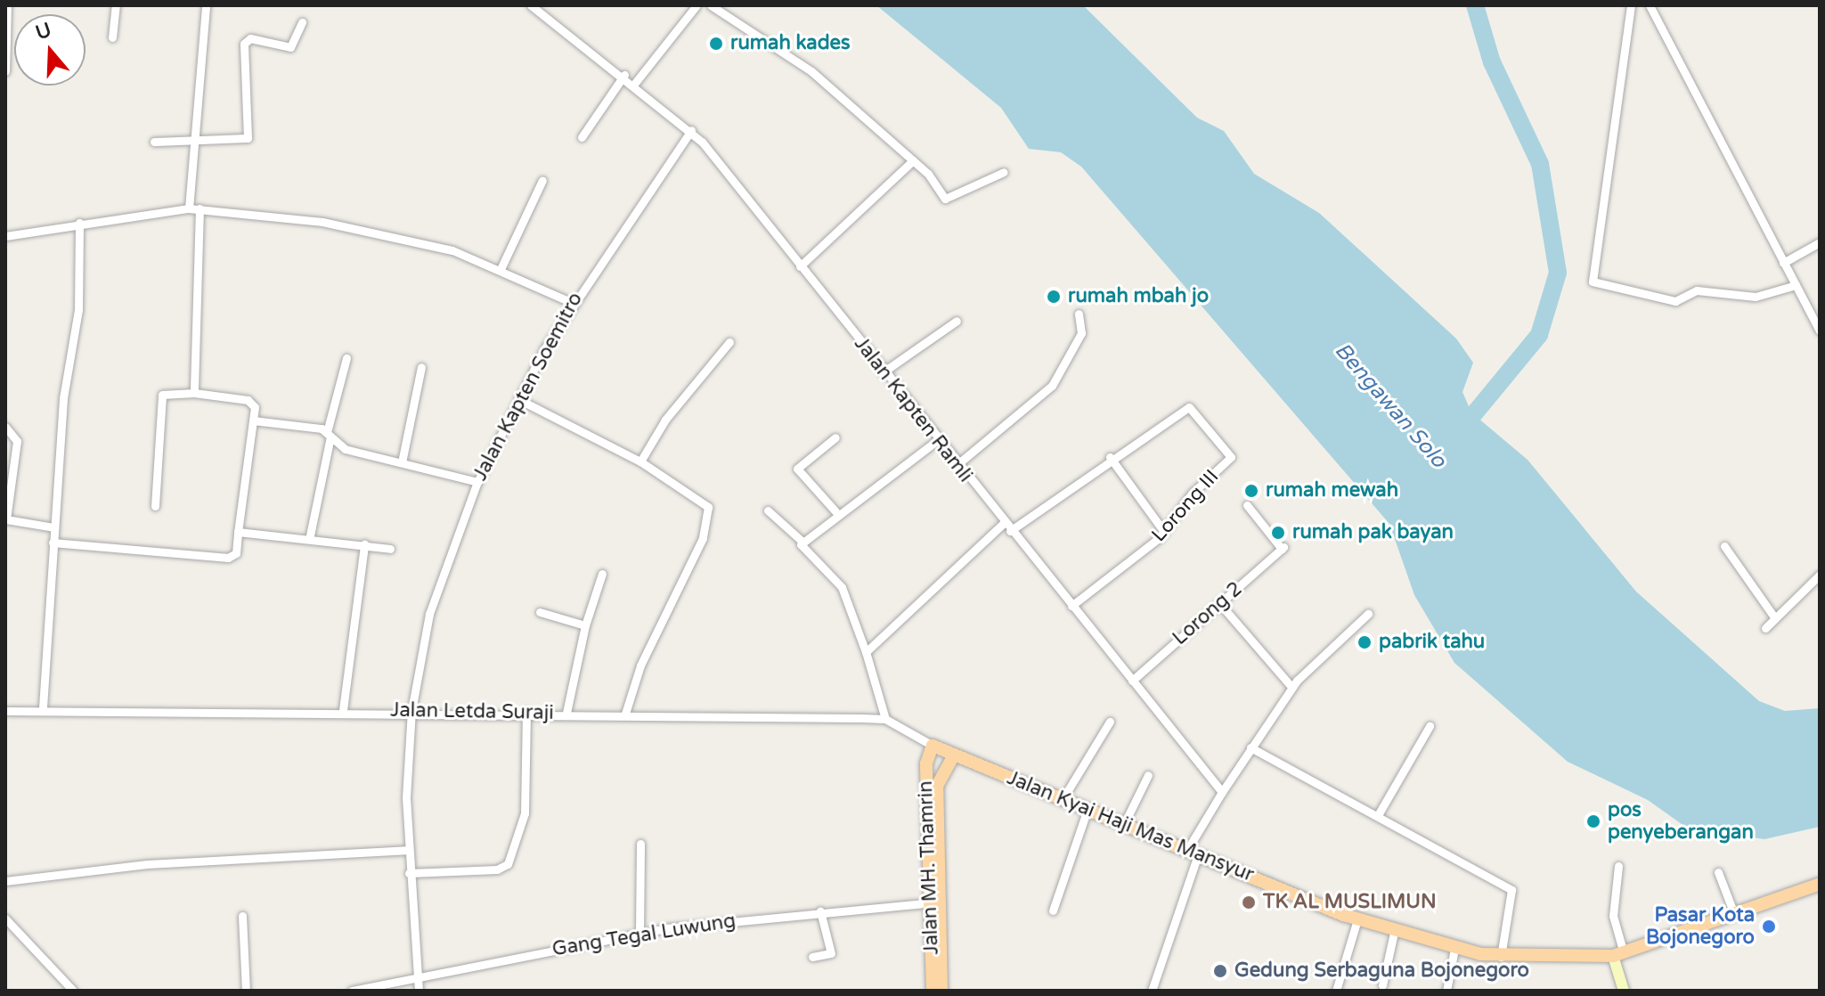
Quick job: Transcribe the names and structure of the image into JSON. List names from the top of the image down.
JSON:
{
  "streets": {
    "main road": ["Jalan Kyai Haji Mas Mansyur", "Jalan MH. Thamrin"],
    "street": [
      "Jalan Kapten Soemitro",
      "Jalan Kapten Ramli",
      "Lorong III",
      "Lorong 2",
      "Jalan Letda Suraji",
      "Gang Tegal Luwung"
    ]
  },
  "crossings": [
    ["Jalan Kapten Soemitro", "Jalan Kapten Ramli"],
    ["Jalan Kapten Soemitro", "Jalan Letda Suraji"],
    ["Jalan Kapten Soemitro", "Gang Tegal Luwung"],
    ["Jalan Kapten Ramli", "Lorong III"],
    ["Jalan Kapten Ramli", "Lorong 2"],
    ["Jalan Letda Suraji", "Jalan Kyai Haji Mas Mansyur"],
    ["Jalan Letda Suraji", "Jalan MH. Thamrin"],
    ["Jalan Kyai Haji Mas Mansyur", "Jalan MH. Thamrin"],
    ["Jalan MH. Thamrin", "Gang Tegal Luwung"]
  ],
  "water": ["Bengawan Solo"],
  "places": [
    "rumah kades",
    "rumah mbah jo",
    "rumah mewah",
    "rumah pak bayan",
    "pabrik tahu",
    "pos penyeberangan",
    "TK AL MUSLIMUN",
    "Pasar Kota Bojonegoro",
    "Gedung Serbaguna Bojonegoro"
  ],
  "north": "top"
}
